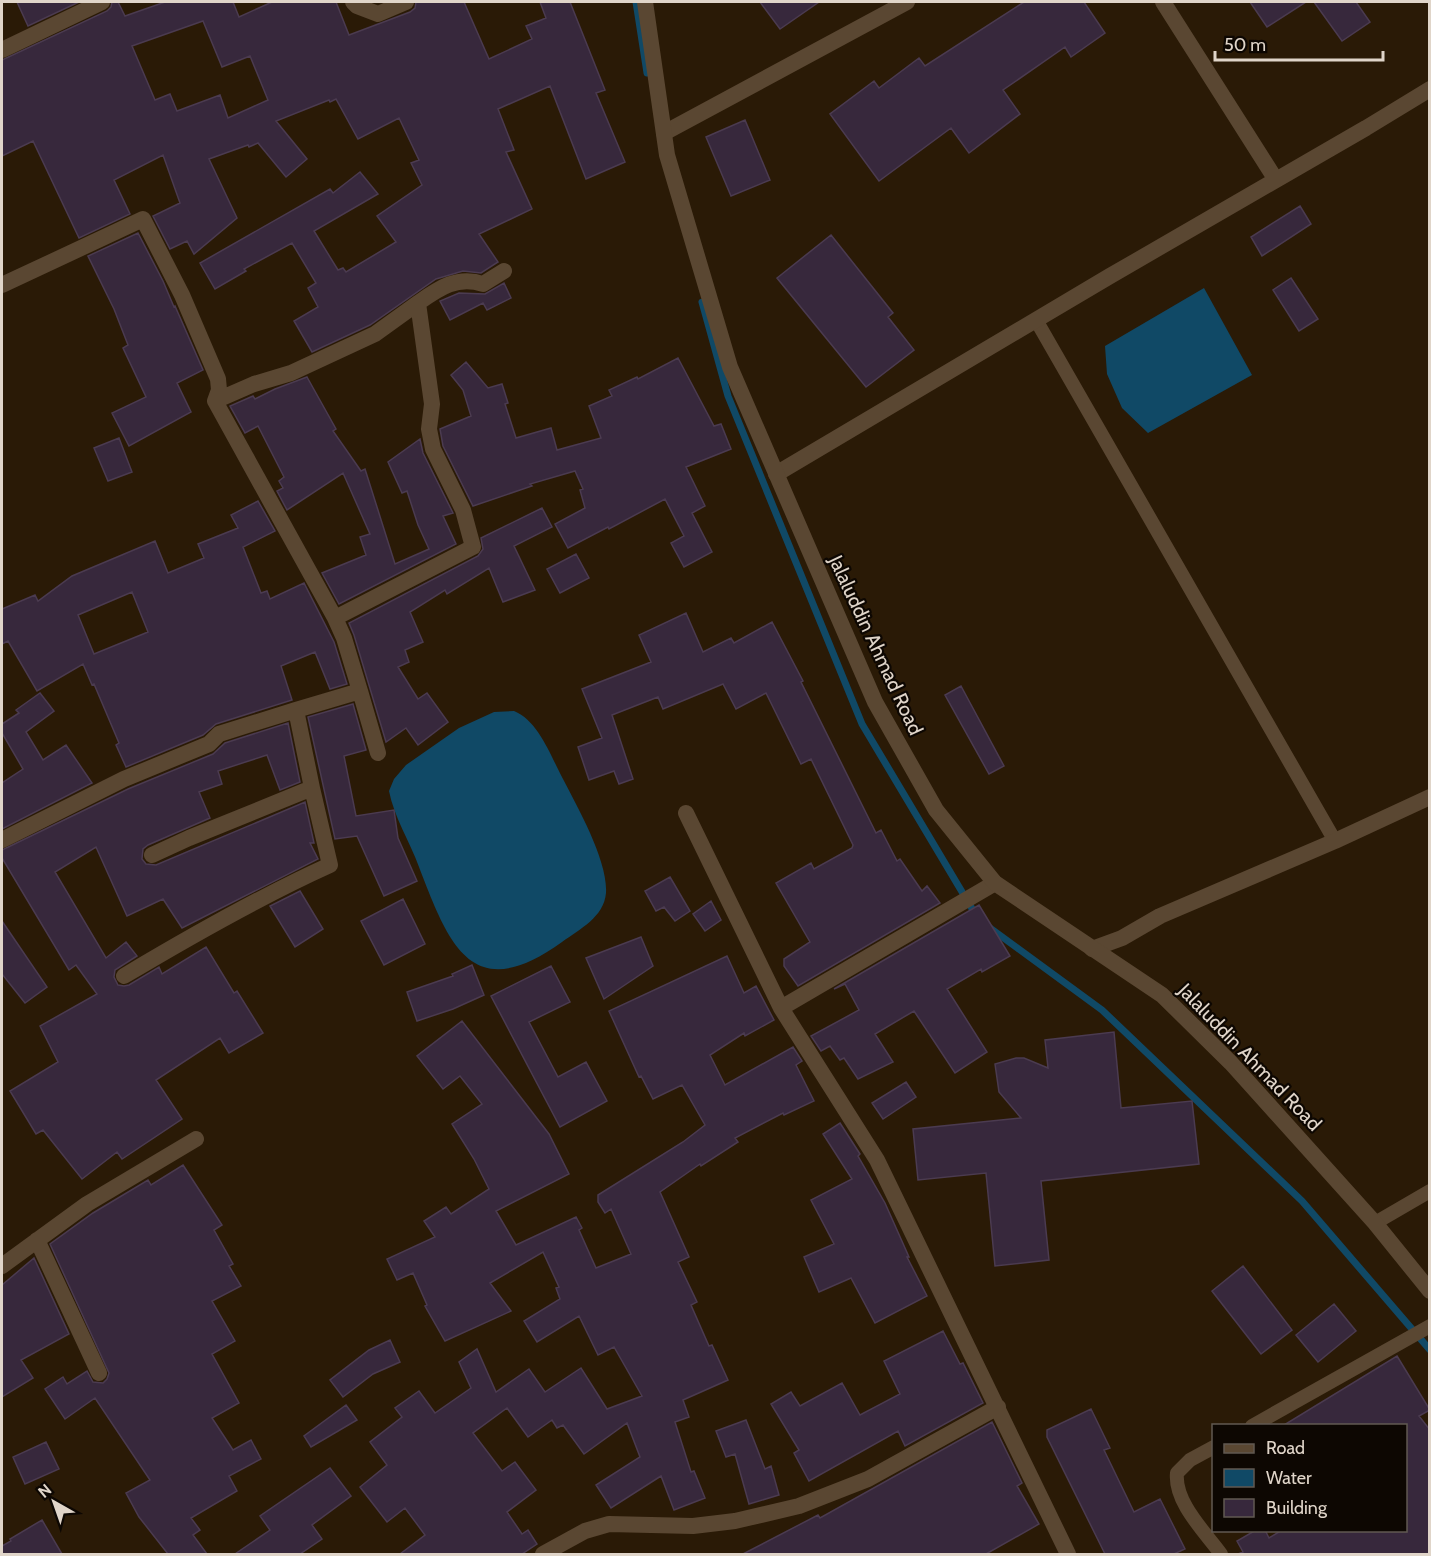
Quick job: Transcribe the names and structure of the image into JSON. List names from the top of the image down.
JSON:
{
  "streets": {
    "street": ["Jalaluddin Ahmad Road"]
  },
  "legend": ["Road", "Water", "Building"],
  "scale_bar": "50 m",
  "north": "top left"
}
